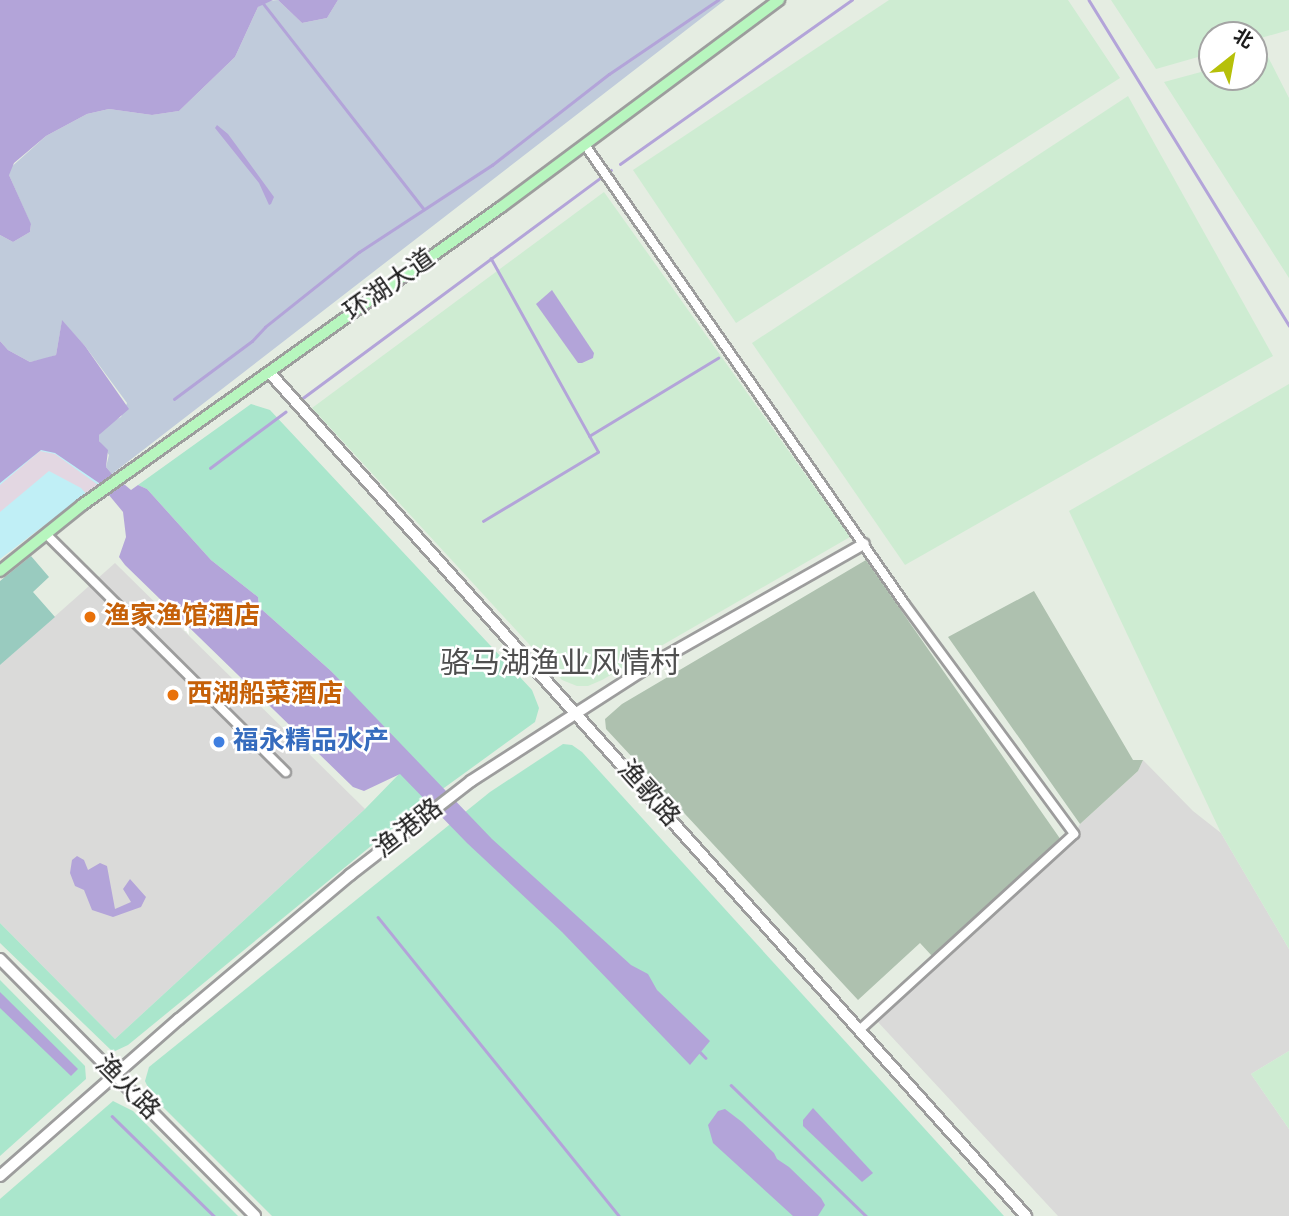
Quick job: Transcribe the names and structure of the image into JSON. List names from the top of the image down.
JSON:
{
  "streets": {
    "main road": ["环湖大道"],
    "street": ["渔歌路", "渔港路", "渔火路"]
  },
  "crossings": [
    ["环湖大道", "渔歌路"],
    ["渔歌路", "渔港路"],
    ["渔港路", "渔火路"]
  ],
  "districts": ["骆马湖渔业风情村"],
  "places": ["渔家渔馆酒店", "西湖船菜酒店", "福永精品水产"],
  "north": "top right"
}
